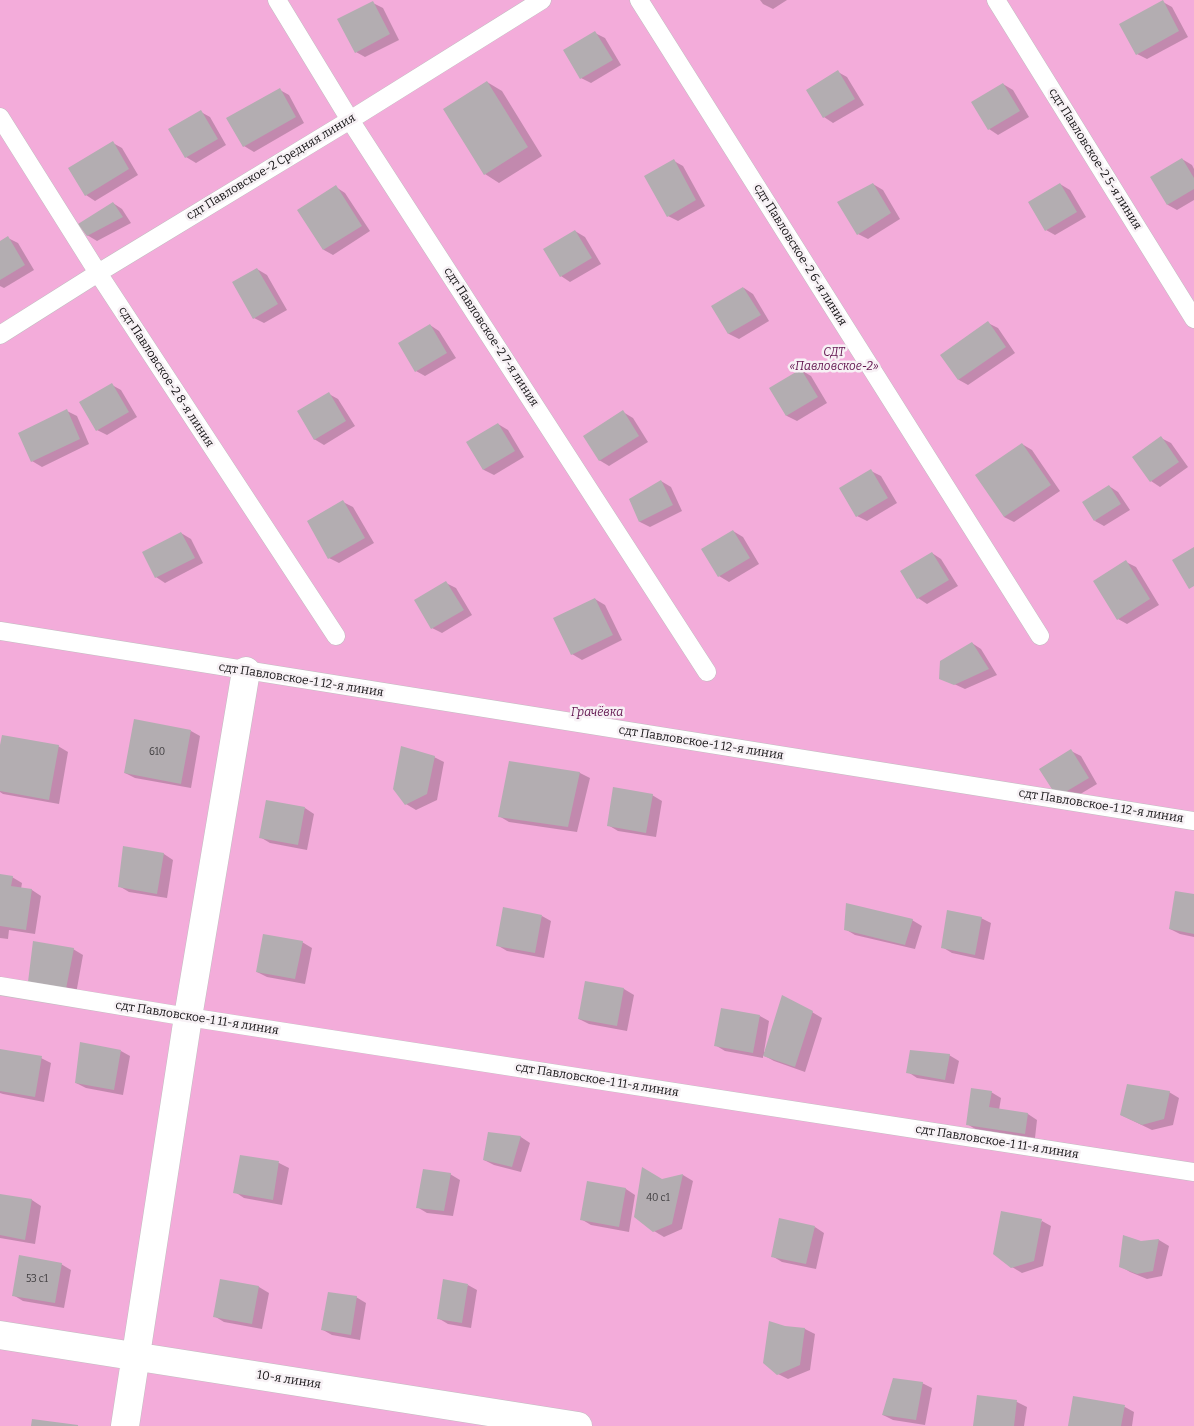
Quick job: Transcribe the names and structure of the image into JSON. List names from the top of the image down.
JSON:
{
  "streets": {
    "street": ["10-я линия"],
    "lane": [
      "сдт Павловское-2 5-я линия",
      "сдт Павловское-2 Средняя линия",
      "сдт Павловское-2 6-я линия",
      "сдт Павловское-2 7-я линия",
      "сдт Павловское-2 8-я линия",
      "сдт Павловское-1 12-я линия",
      "сдт Павловское-1 11-я линия"
    ]
  },
  "crossings": [
    ["сдт Павловское-2 Средняя линия", "сдт Павловское-2 7-я линия"],
    ["сдт Павловское-2 Средняя линия", "сдт Павловское-2 8-я линия"]
  ],
  "parks": ["СДТ «Павловское-2»", "Грачёвка"],
  "house_numbers": ["610", "40 с1", "53 с1"]
}
